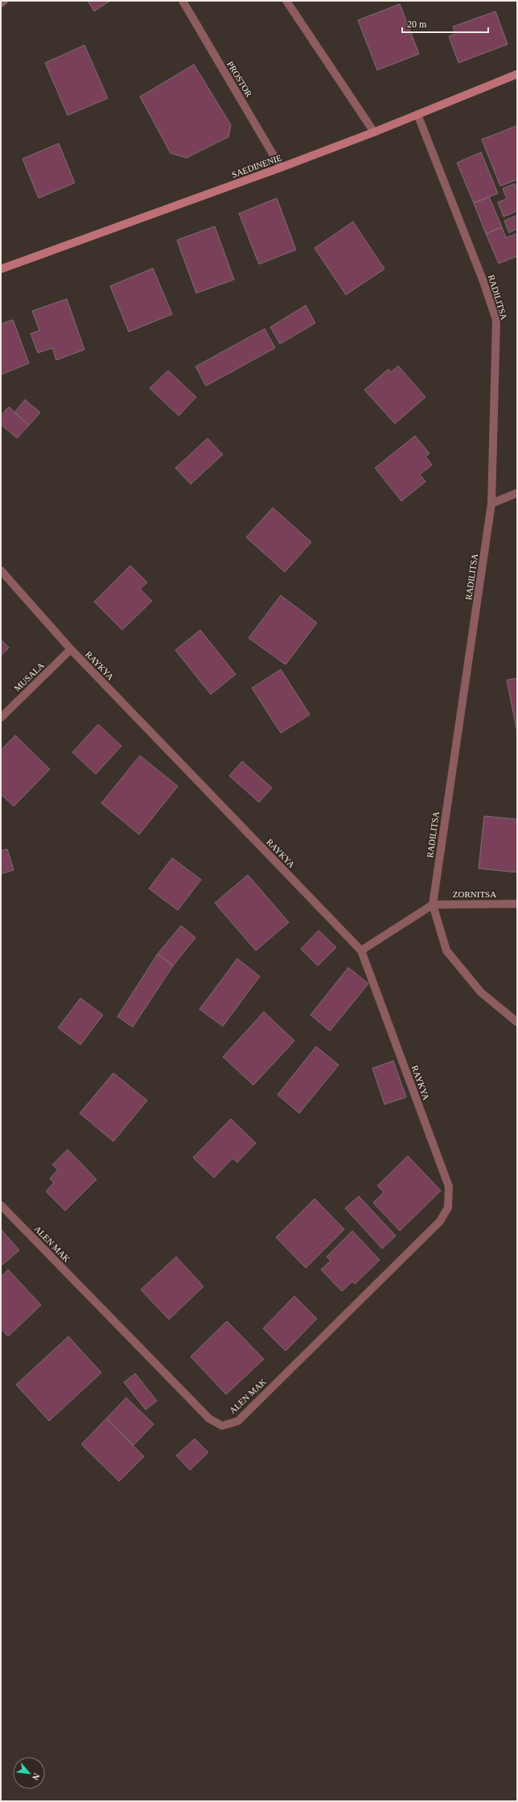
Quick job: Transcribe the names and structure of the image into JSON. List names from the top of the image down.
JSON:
{
  "streets": {
    "street": [
      "PROSTOR",
      "SAEDINENIE",
      "RADILITSA",
      "RAYKYA",
      "MUSALA",
      "ZORNITSA",
      "ALEN MAK"
    ]
  },
  "crossings": [
    ["PROSTOR", "SAEDINENIE"],
    ["SAEDINENIE", "RADILITSA"],
    ["RADILITSA", "ZORNITSA"],
    ["RAYKYA", "MUSALA"],
    ["RAYKYA", "ALEN MAK"]
  ],
  "scale_bar": "20 m",
  "north": "bottom right"
}
